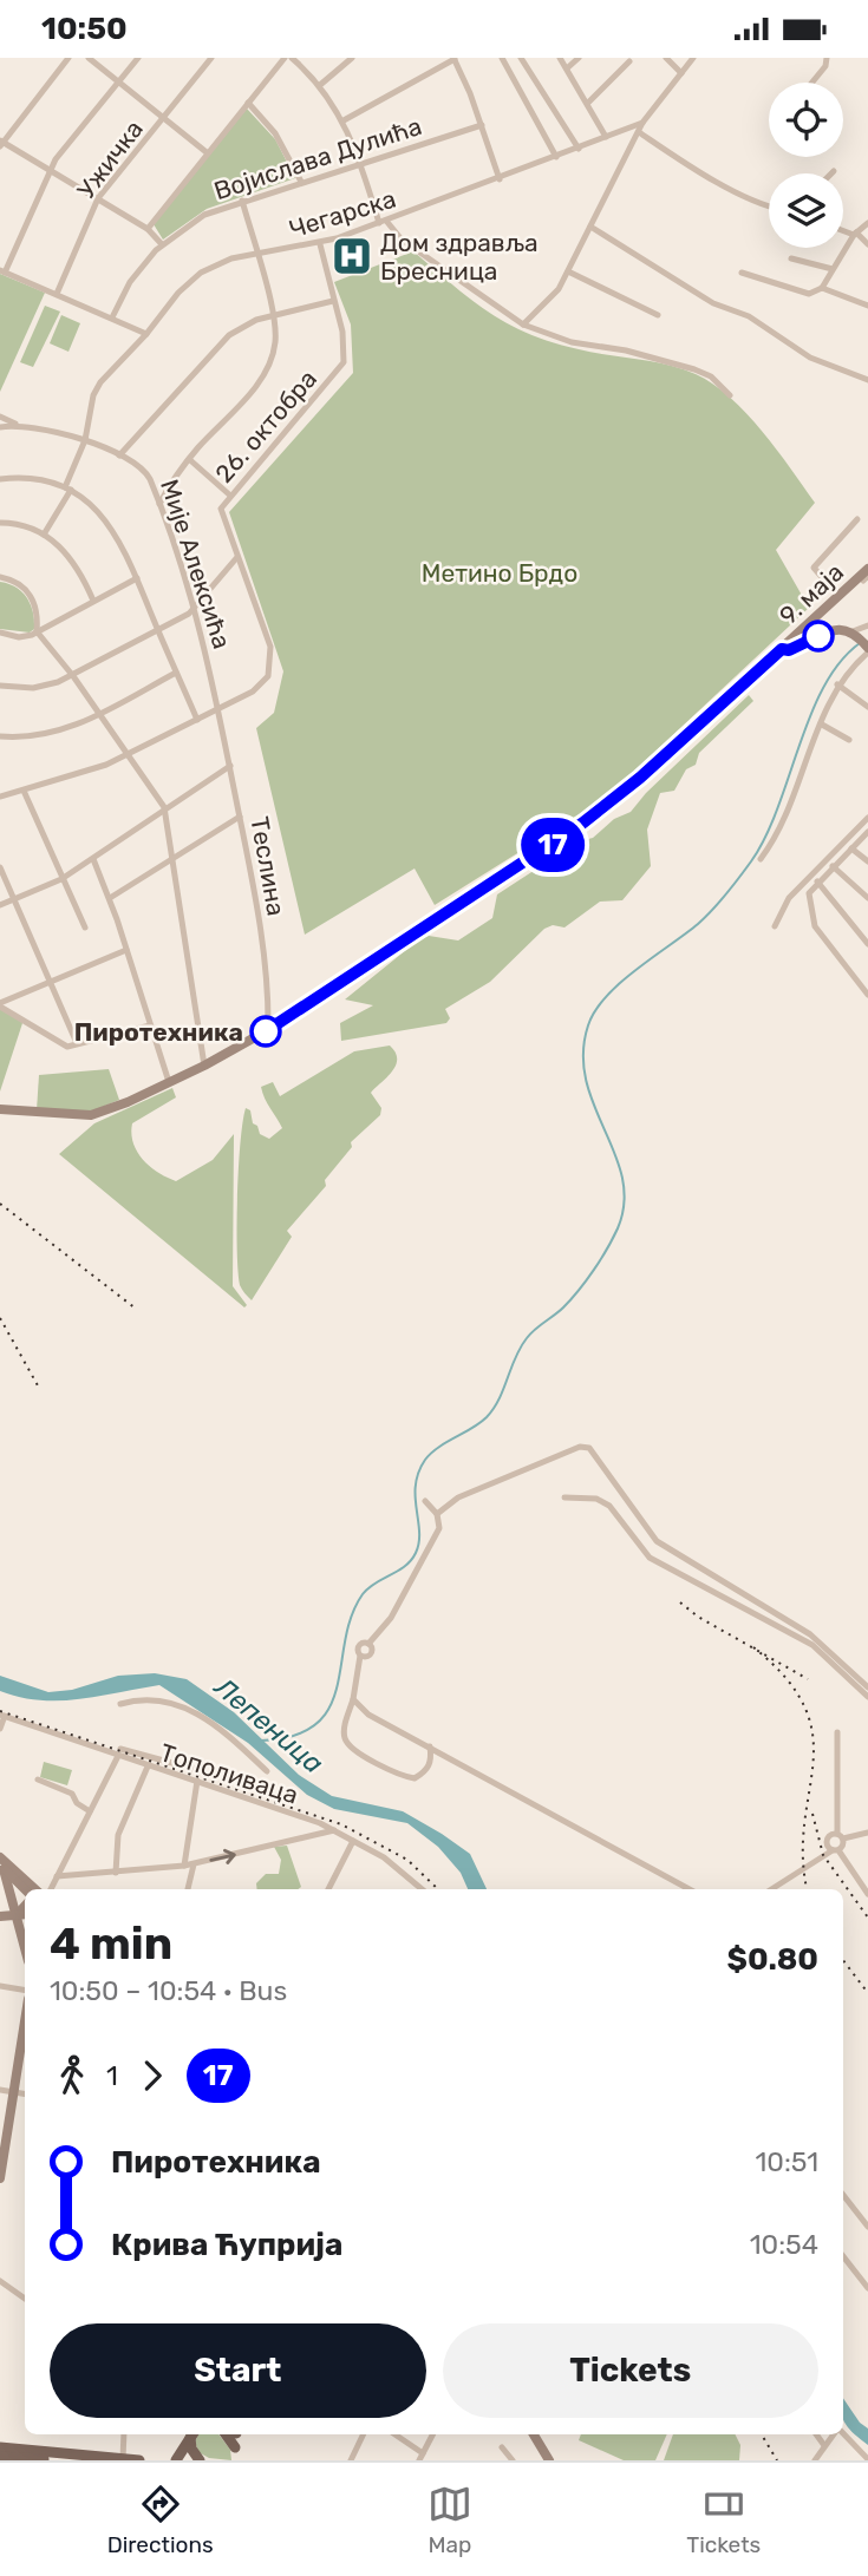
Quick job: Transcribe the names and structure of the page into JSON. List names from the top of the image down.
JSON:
{
  "streets": {
    "main road": ["9. маја"],
    "street": [
      "Војислава Дулића",
      "Ужичка",
      "Чегарска",
      "26. октобра",
      "Мије Алексића",
      "Теслина",
      "Тополиваца"
    ]
  },
  "crossings": [
    ["Чегарска", "Мије Алексића"],
    ["26. октобра", "Мије Алексића"],
    ["26. октобра", "Теслина"],
    ["Мије Алексића", "Теслина"],
    ["9. маја", "Теслина"]
  ],
  "water": ["Лепеница"],
  "parks": ["Метино Брдо"],
  "places": {
    "hospital": ["Дом здравља Бресница"],
    "other": ["Пиротехника"]
  },
  "lines": ["bus line 17"],
  "page": {
    "status": "10:50",
    "on_map": "17",
    "heading": ["4 min", "10:50 – 10:54 · Bus", "$0.80"],
    "legs": ["1", "17"],
    "list": [
      {
        "name": "Пиротехника",
        "value": "10:51"
      },
      {
        "name": "Крива Ћуприја",
        "value": "10:54"
      }
    ],
    "buttons": ["Start", "Tickets"],
    "tabs": ["Directions", "Map", "Tickets"]
  }
}
